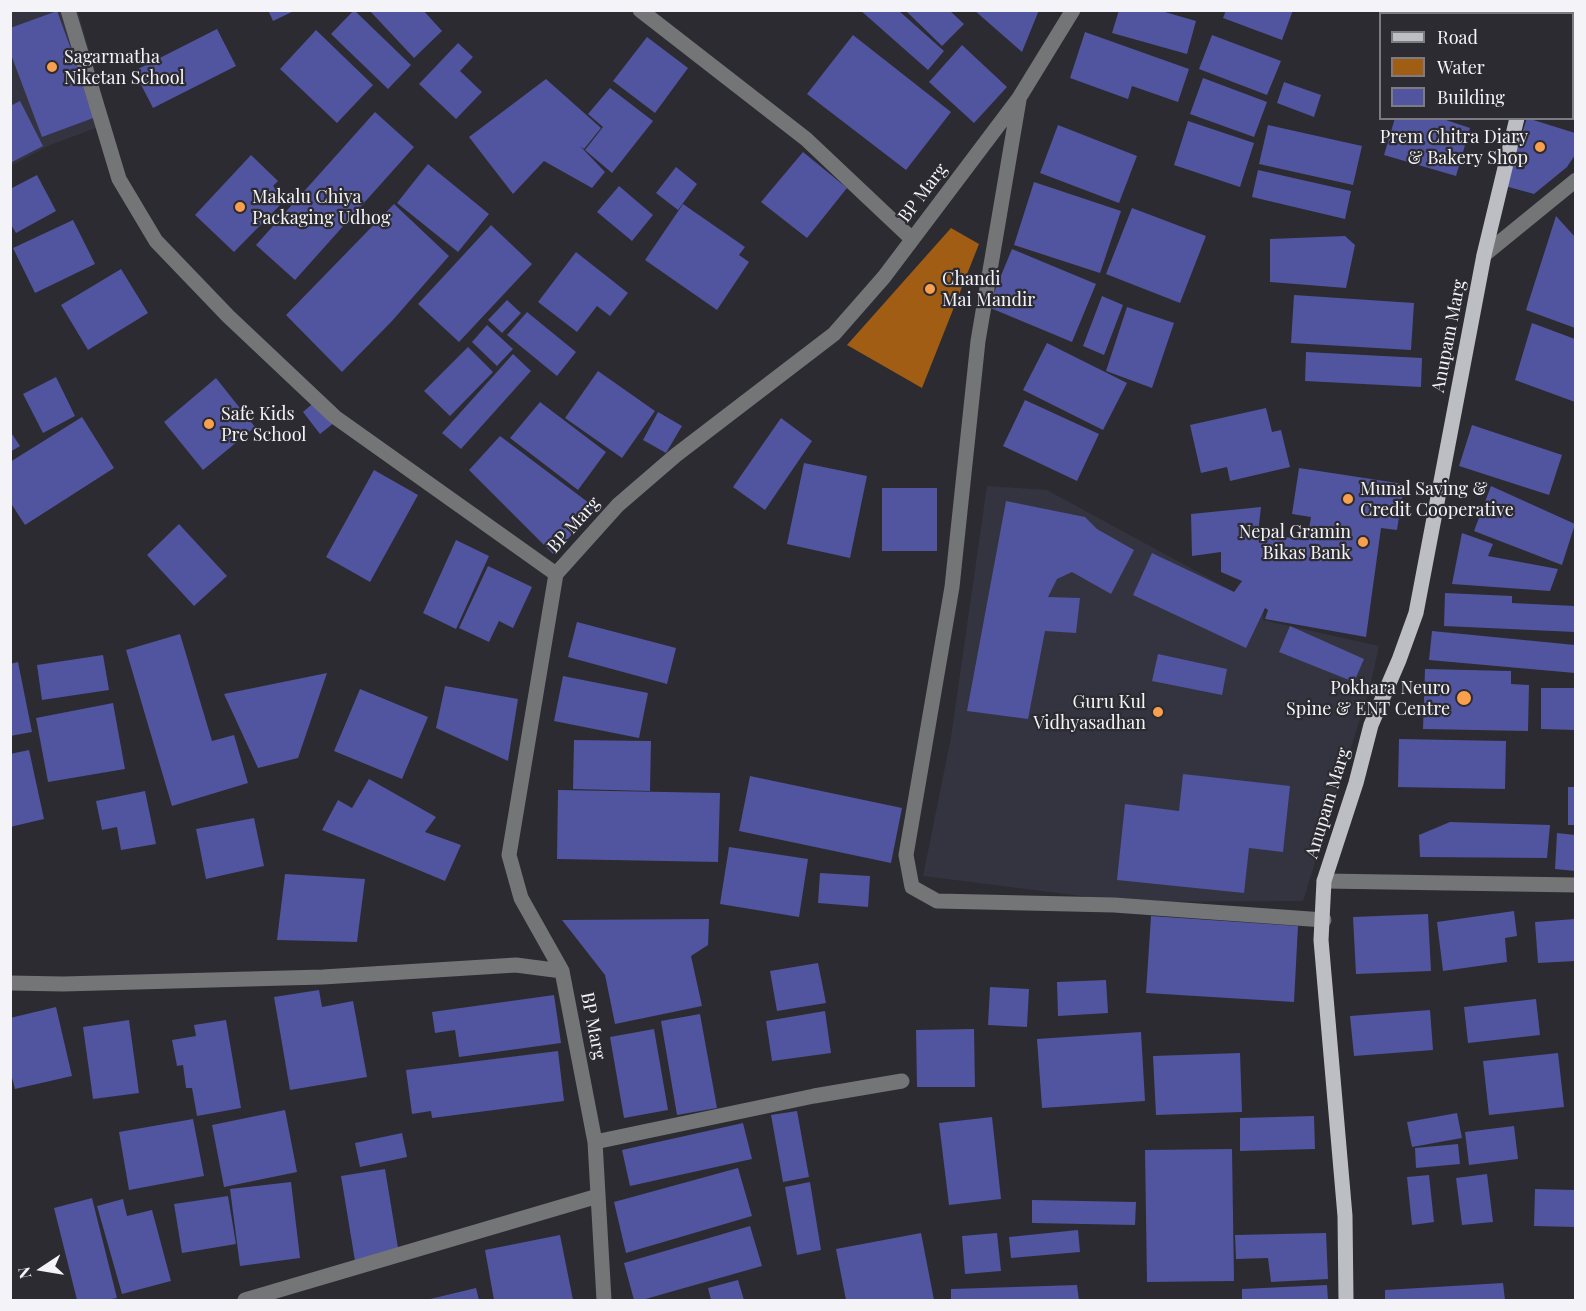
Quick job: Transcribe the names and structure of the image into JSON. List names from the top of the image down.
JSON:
{
  "streets": {
    "main road": ["Anupam Marg"],
    "street": ["BP Marg"]
  },
  "places": [
    "Sagarmatha Niketan School",
    "Prem Chitra Diary & Bakery Shop",
    "Makalu Chiya Packaging Udhog",
    "Chandi Mai Mandir",
    "Safe Kids Pre School",
    "Munal Saving & Credit Cooperative",
    "Nepal Gramin Bikas Bank",
    "Pokhara Neuro Spine & ENT Centre",
    "Guru Kul Vidhyasadhan"
  ],
  "legend": ["Road", "Water", "Building"],
  "north": "left"
}
